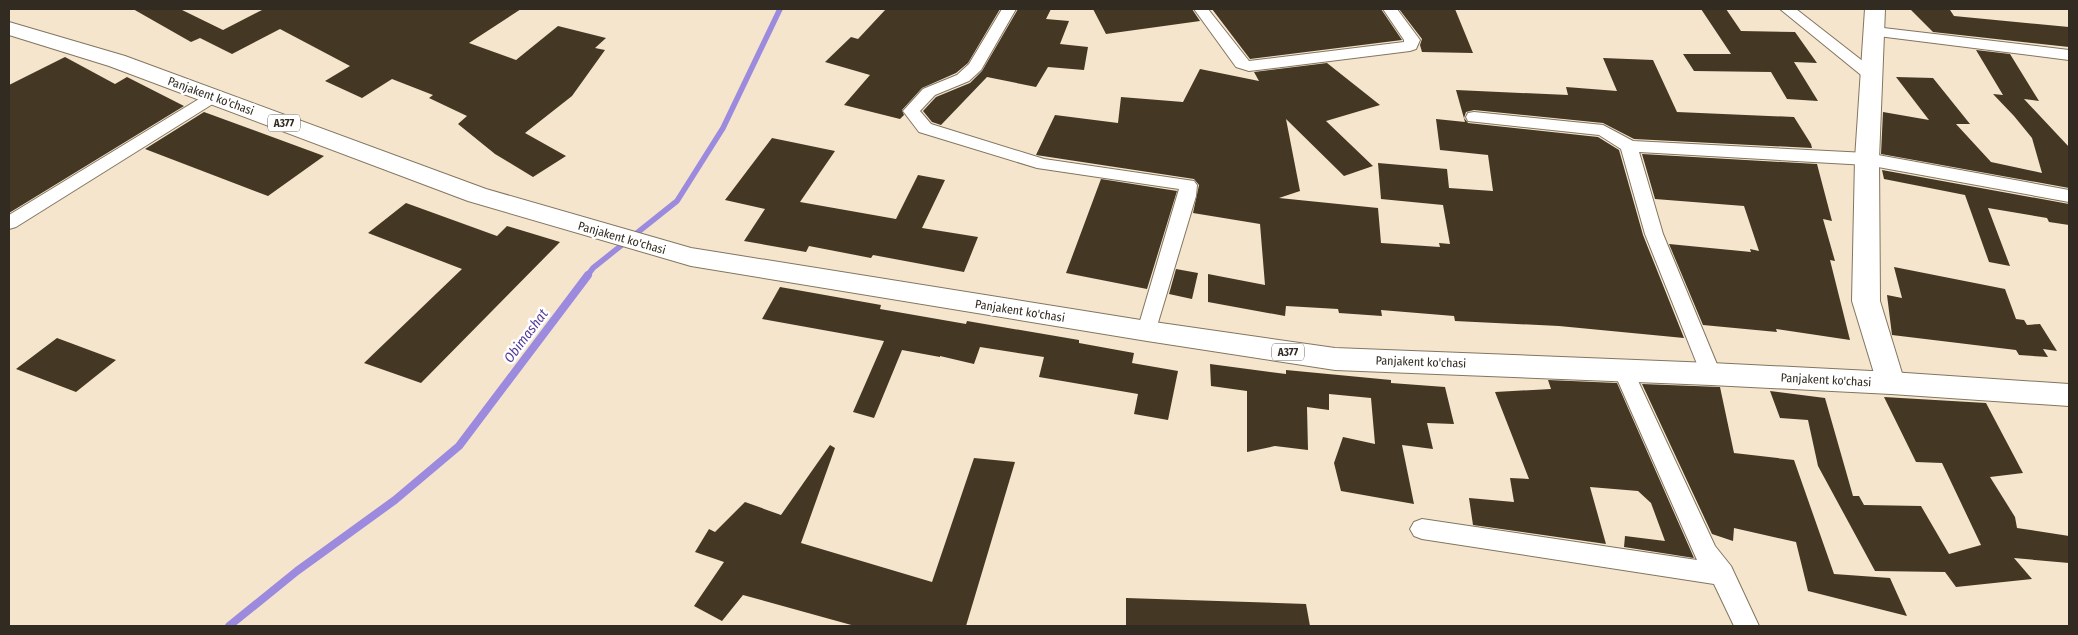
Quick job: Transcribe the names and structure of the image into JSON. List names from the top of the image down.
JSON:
{
  "streets": {
    "main road": ["Panjakent ko'chasi", "A377"]
  },
  "water": ["Obimashat"]
}
